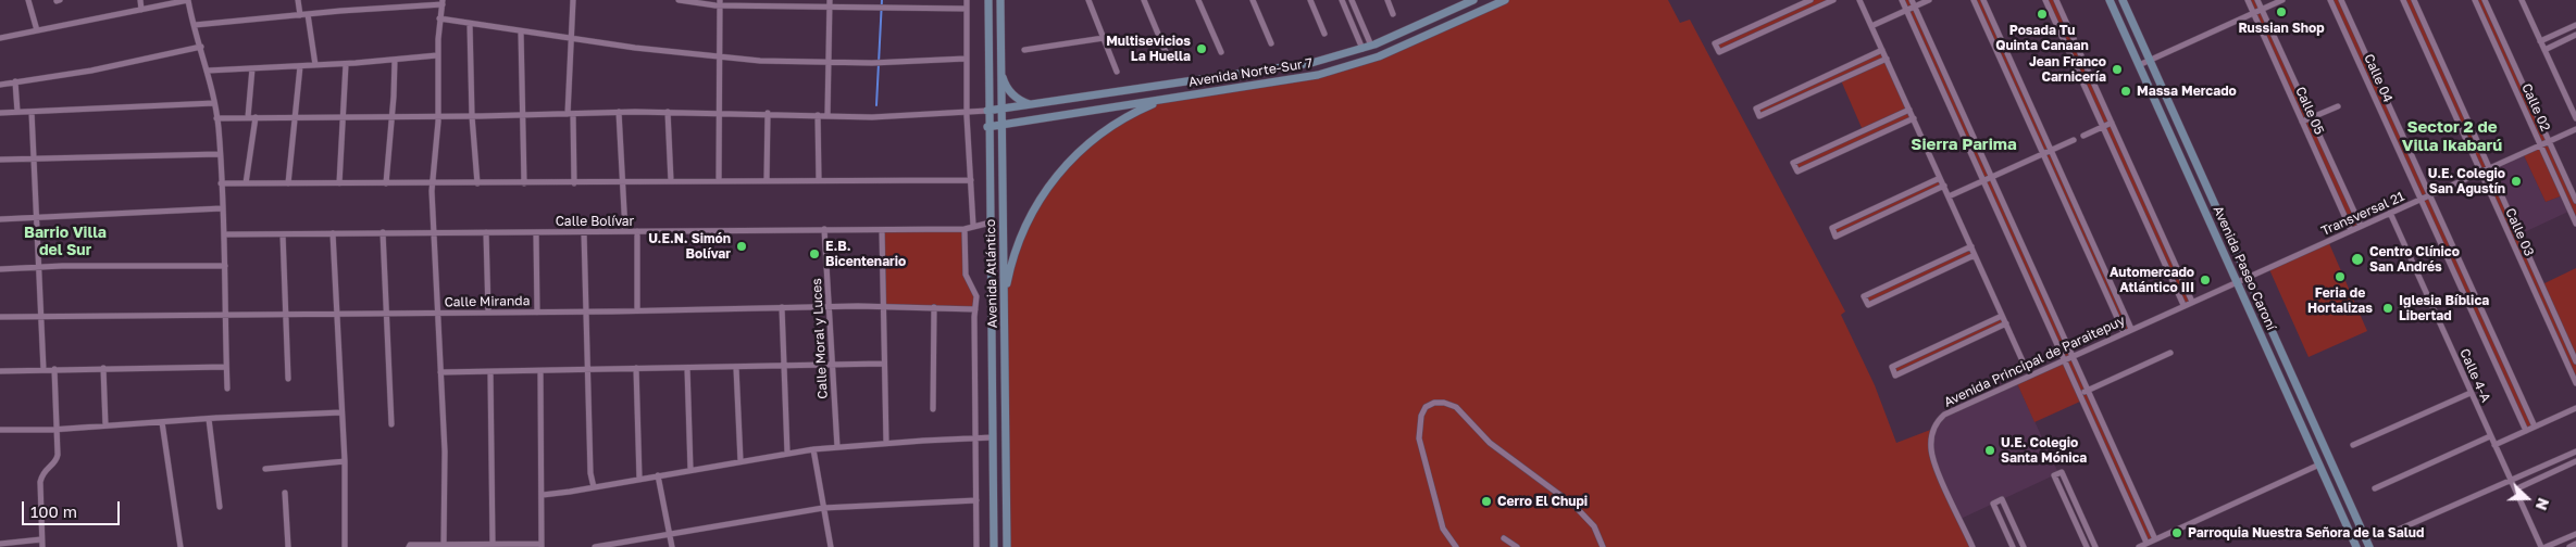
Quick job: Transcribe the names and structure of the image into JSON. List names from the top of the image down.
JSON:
{
  "streets": {
    "main road": ["Avenida Norte-Sur 7", "Avenida Paseo Caroní", "Avenida Atlántico"],
    "street": [
      "Calle 04",
      "Calle 02",
      "Calle 05",
      "Transversal 21",
      "Calle Bolívar",
      "Calle 03",
      "Calle Miranda",
      "Calle Moral y Luces",
      "Avenida Principal de Paraitepuy",
      "Calle 4-A"
    ]
  },
  "crossings": [
    ["Avenida Norte-Sur 7", "Avenida Atlántico"],
    ["Calle 04", "Transversal 21"],
    ["Calle 02", "Transversal 21"],
    ["Calle 05", "Transversal 21"],
    ["Transversal 21", "Calle 03"],
    ["Transversal 21", "Avenida Paseo Caroní"],
    ["Transversal 21", "Avenida Principal de Paraitepuy"],
    ["Transversal 21", "Calle 4-A"],
    ["Calle Bolívar", "Avenida Atlántico"],
    ["Calle Bolívar", "Calle Moral y Luces"],
    ["Avenida Paseo Caroní", "Avenida Principal de Paraitepuy"],
    ["Calle Miranda", "Calle Moral y Luces"]
  ],
  "districts": ["Sector 2 de Villa Ikabarú", "Sierra Parima", "Barrio Villa del Sur"],
  "places": [
    "Russian Shop",
    "Posada Tu Quinta Canaan",
    "Multisevicios La Huella",
    "Jean Franco Carnicería",
    "Massa Mercado",
    "U.E. Colegio San Agustín",
    "U.E.N. Simón Bolívar",
    "E.B. Bicentenario",
    "Centro Clínico San Andrés",
    "Feria de Hortalizas",
    "Automercado Atlántico III",
    "Iglesia Bíblica Libertad",
    "U.E. Colegio Santa Mónica",
    "Cerro El Chupi",
    "Parroquia Nuestra Señora de la Salud"
  ],
  "scale_bar": "100 m",
  "north": "right"
}
